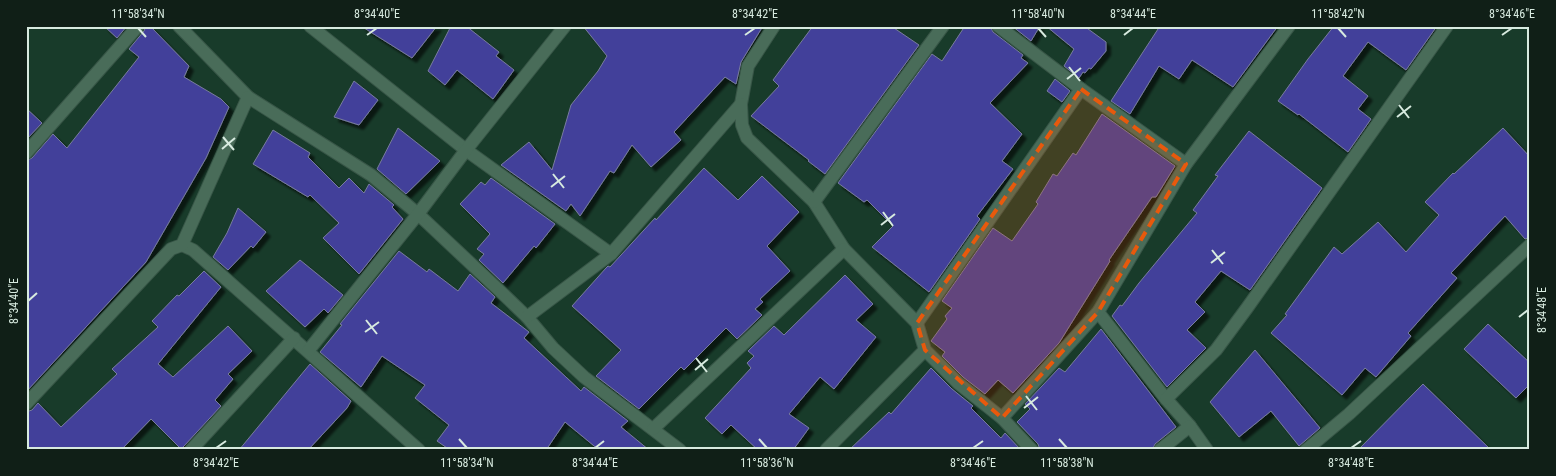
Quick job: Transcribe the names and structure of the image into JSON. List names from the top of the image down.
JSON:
{
  "coordinates": [
    "11°58'34\"N",
    "8°34'40\"E",
    "8°34'42\"E",
    "11°58'40\"N",
    "8°34'44\"E",
    "11°58'42\"N",
    "8°34'46\"E",
    "8°34'48\"E",
    "11°58'36\"N",
    "11°58'38\"N"
  ]
}
